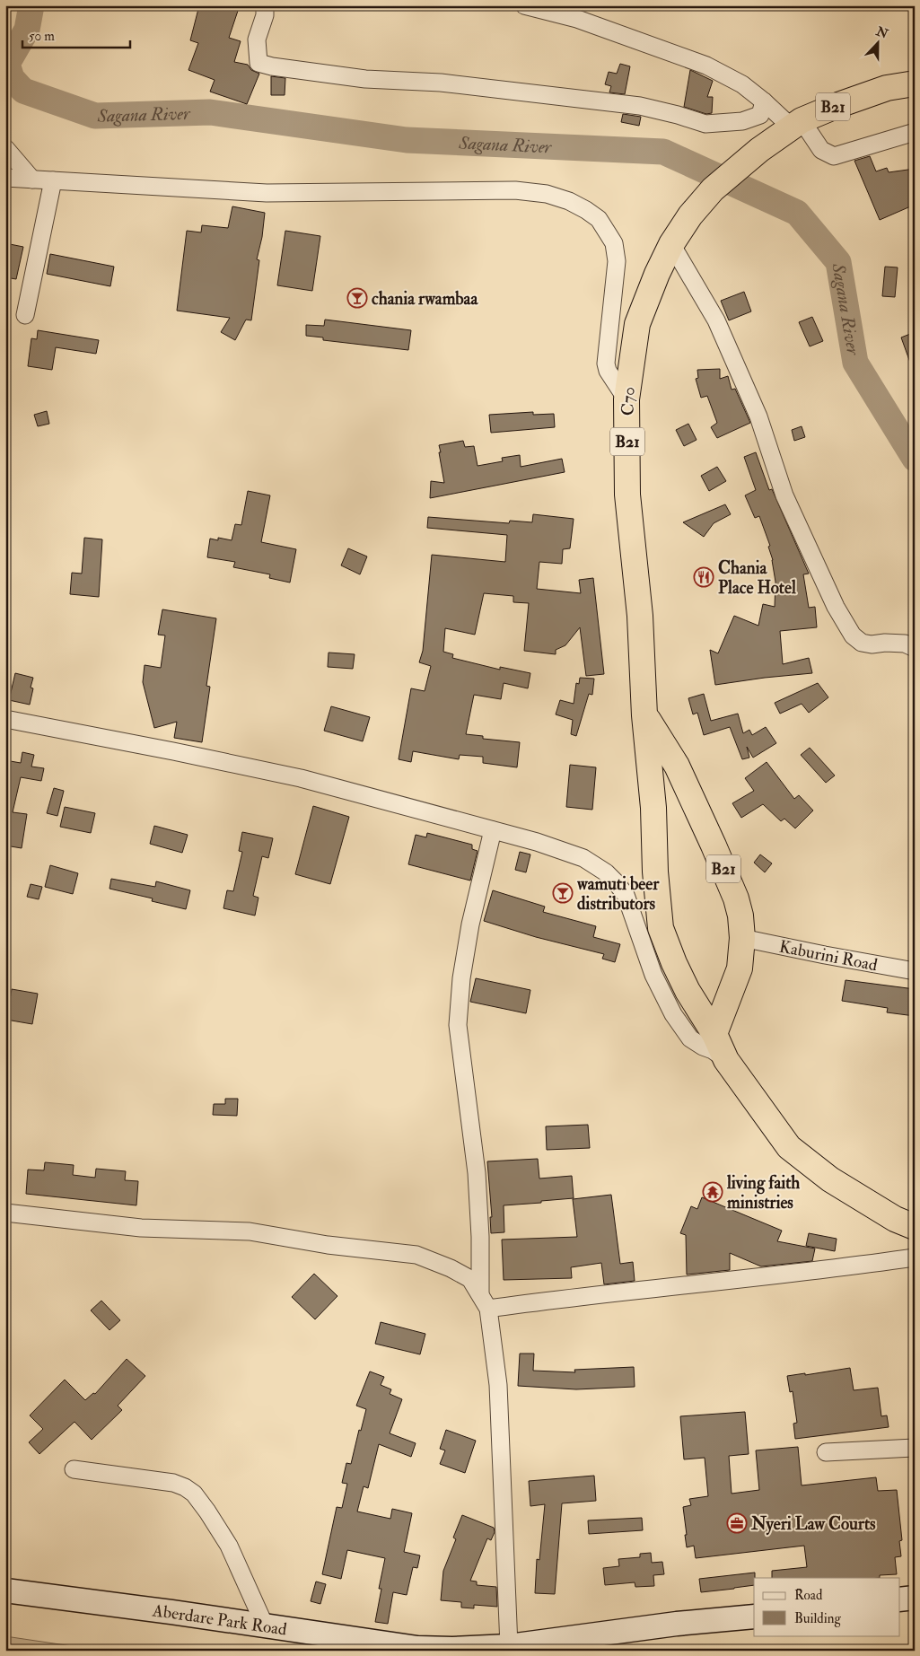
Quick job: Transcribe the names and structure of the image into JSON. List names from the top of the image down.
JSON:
{
  "streets": {
    "highway": ["B21", "C70"],
    "street": ["Kaburini Road", "Aberdare Park Road"]
  },
  "crossings": [
    ["B21", "C70"],
    ["B21", "Kaburini Road"]
  ],
  "water": ["Sagana River"],
  "places": {
    "bar": ["chania rwambaa", "wamuti beer distributors"],
    "restaurant": ["Chania Place Hotel"],
    "temple": ["living faith ministries"],
    "office": ["Nyeri Law Courts"]
  },
  "legend": ["Road", "Building"],
  "scale_bar": "50 m",
  "north": "top"
}
